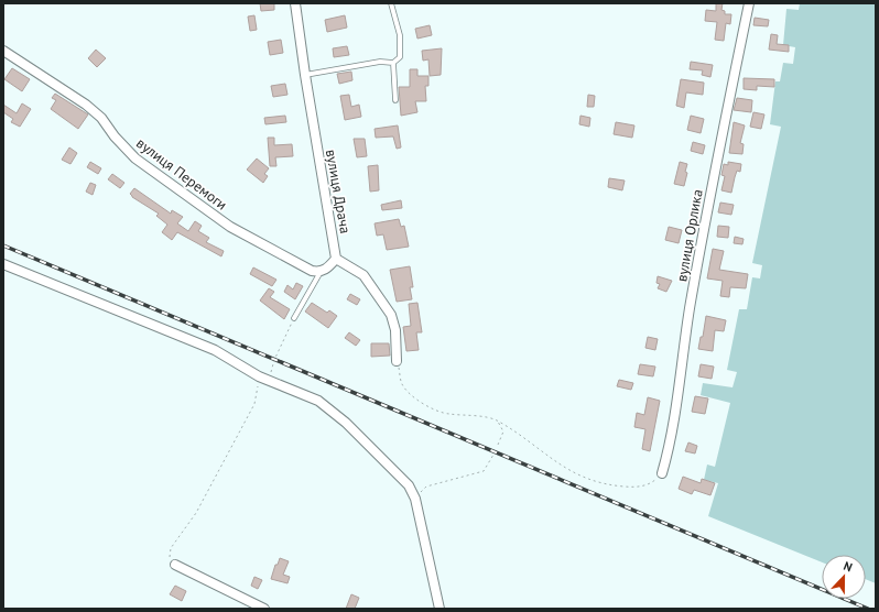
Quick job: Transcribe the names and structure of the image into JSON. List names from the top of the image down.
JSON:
{
  "streets": {
    "street": ["вулиця Перемоги", "вулиця Драча", "вулиця Орлика"]
  },
  "north": "top"
}
